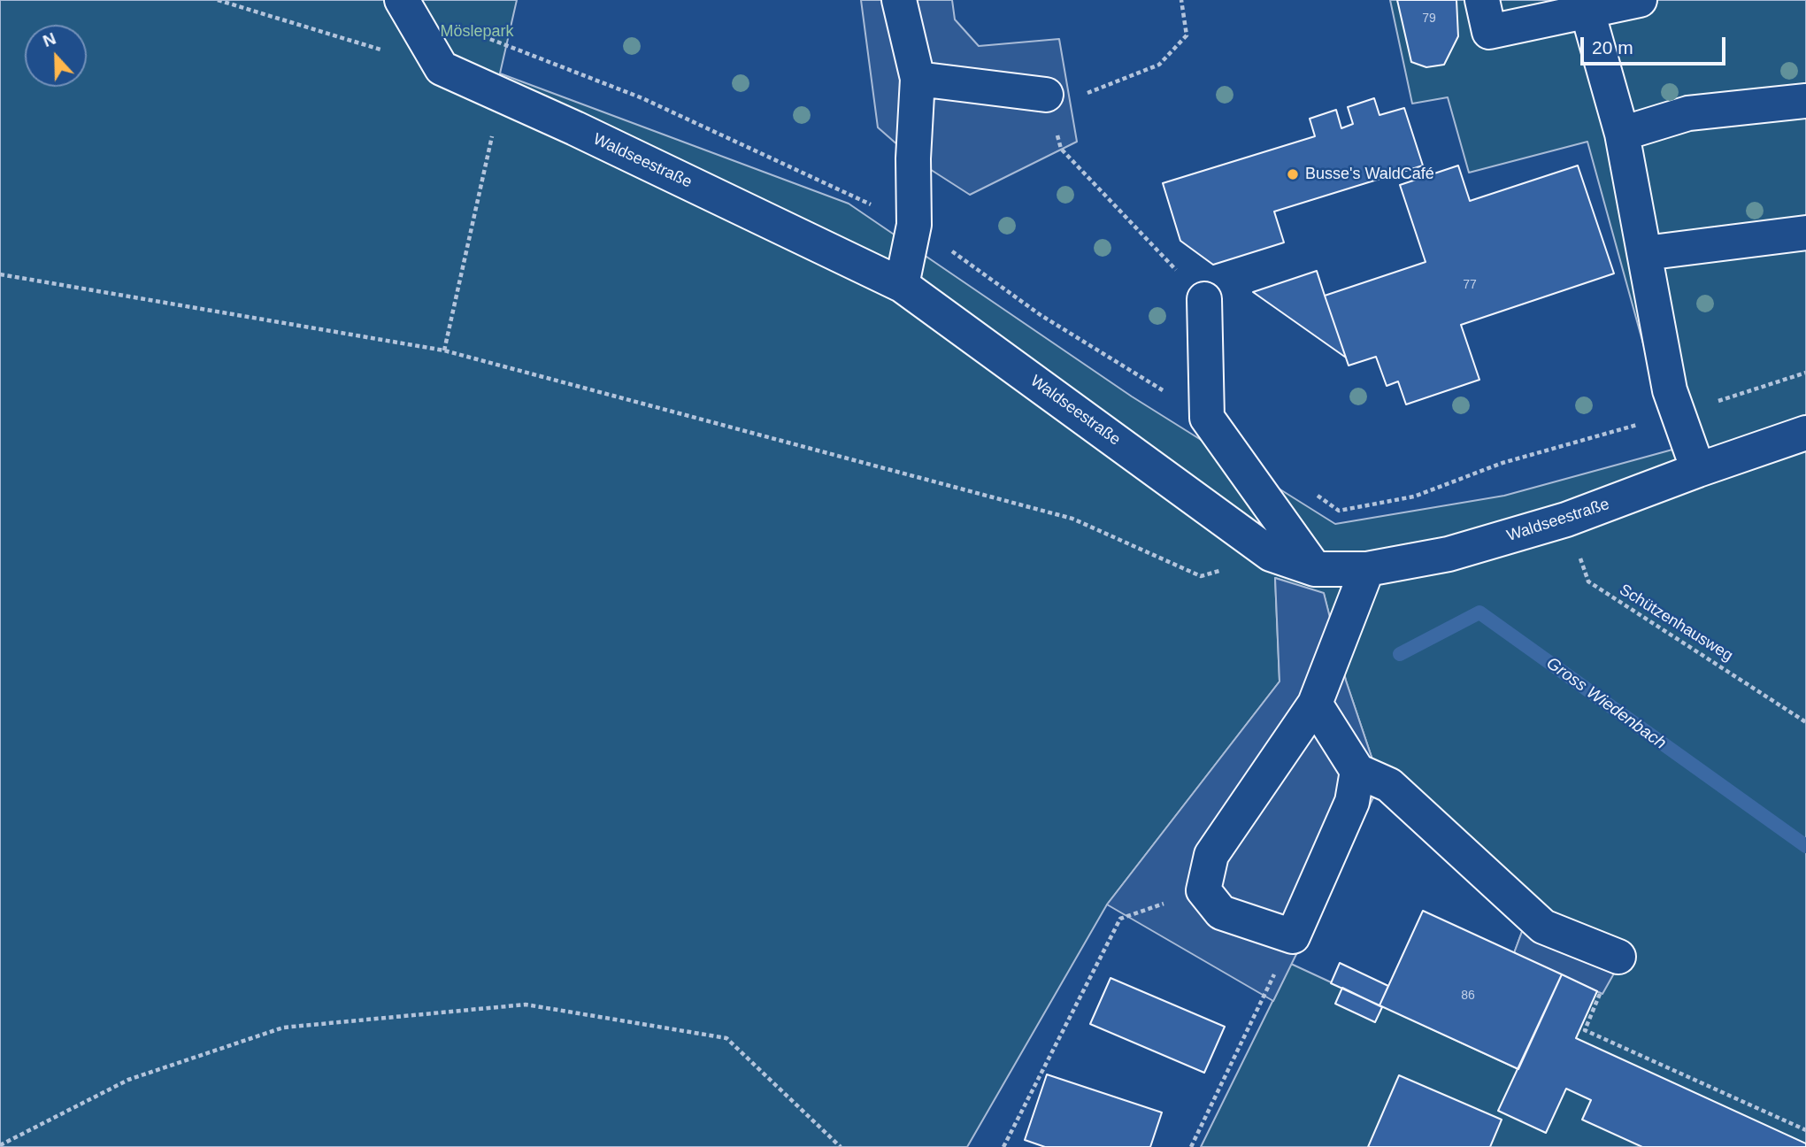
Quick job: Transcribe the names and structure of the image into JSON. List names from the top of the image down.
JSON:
{
  "streets": {
    "street": ["Waldseestraße"],
    "path": ["Schützenhausweg"]
  },
  "crossings": [
    ["Waldseestraße", "Schützenhausweg"]
  ],
  "water": ["Gross Wiedenbach"],
  "parks": ["Möslepark"],
  "places": ["Busse's WaldCafé"],
  "house_numbers": ["79", "77", "86"],
  "scale_bar": "20 m",
  "north": "top"
}
